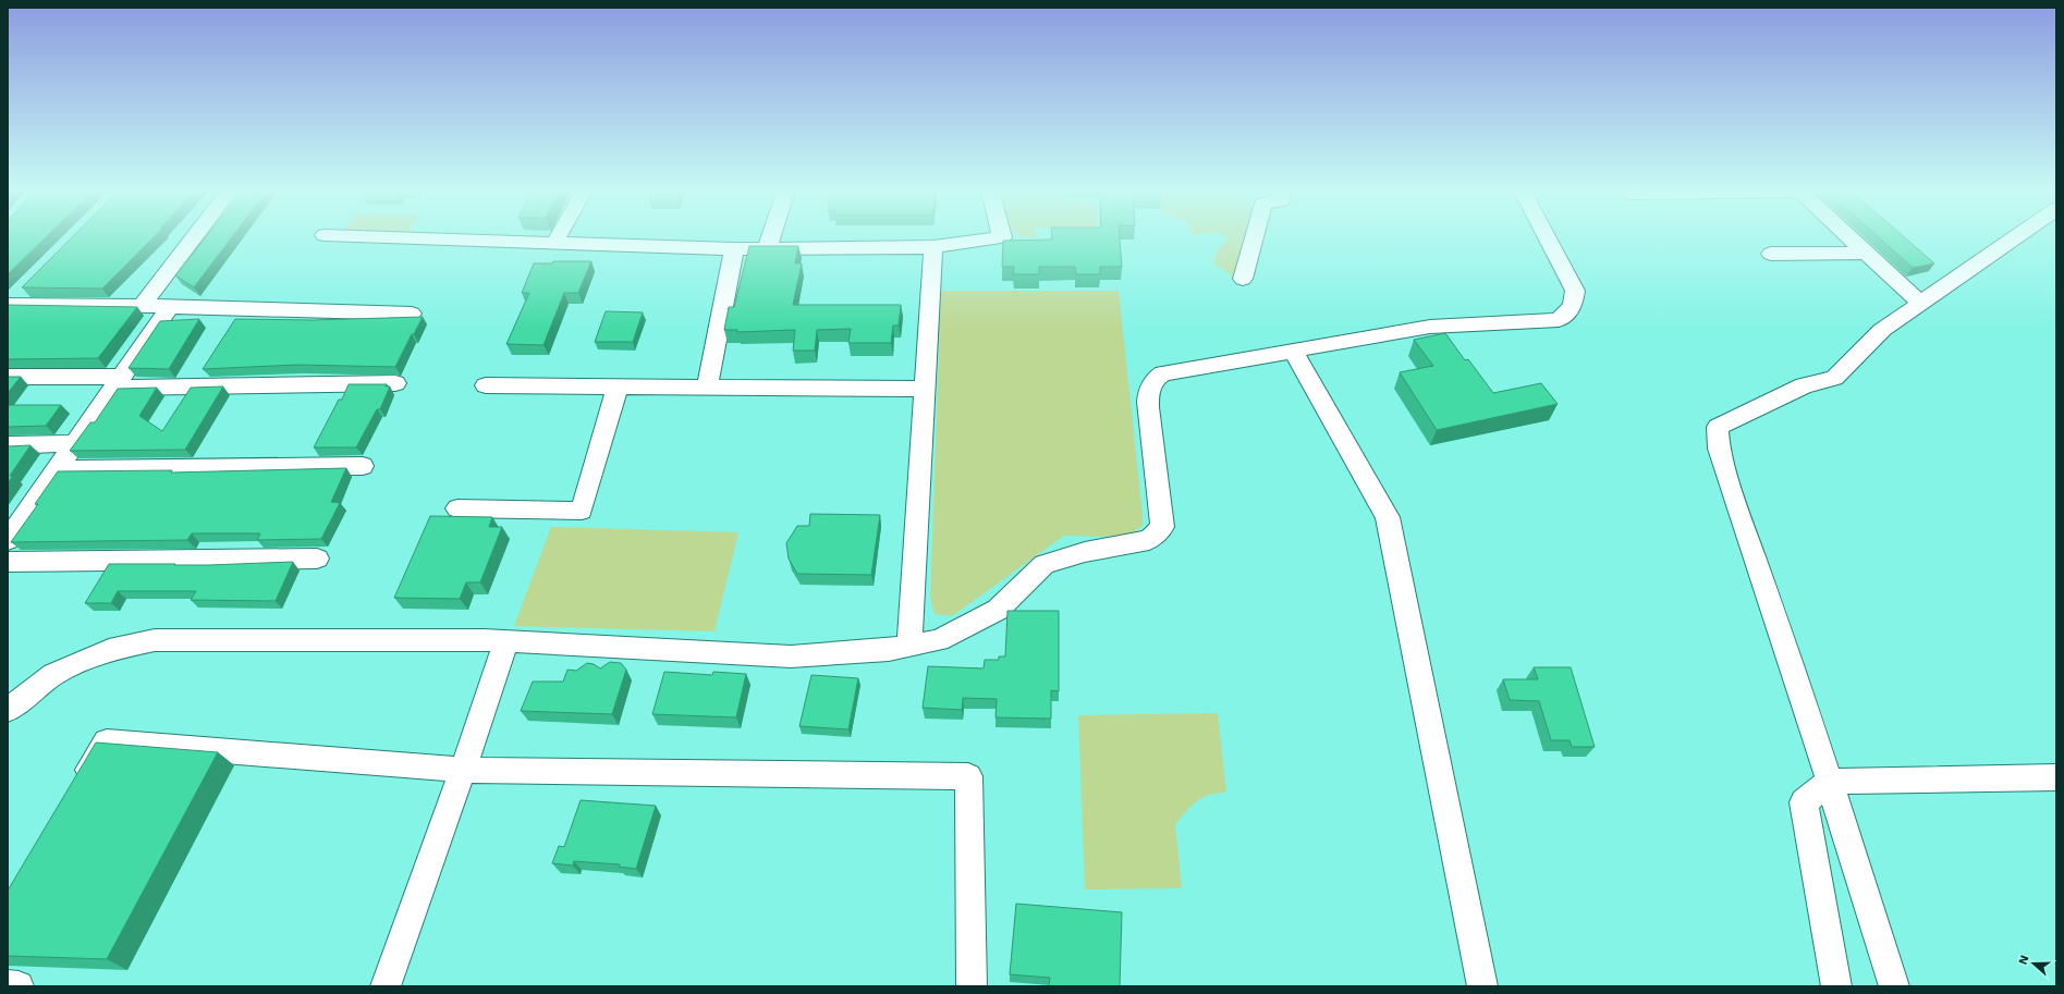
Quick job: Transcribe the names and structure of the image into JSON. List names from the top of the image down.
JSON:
{
  "north": "left"
}
